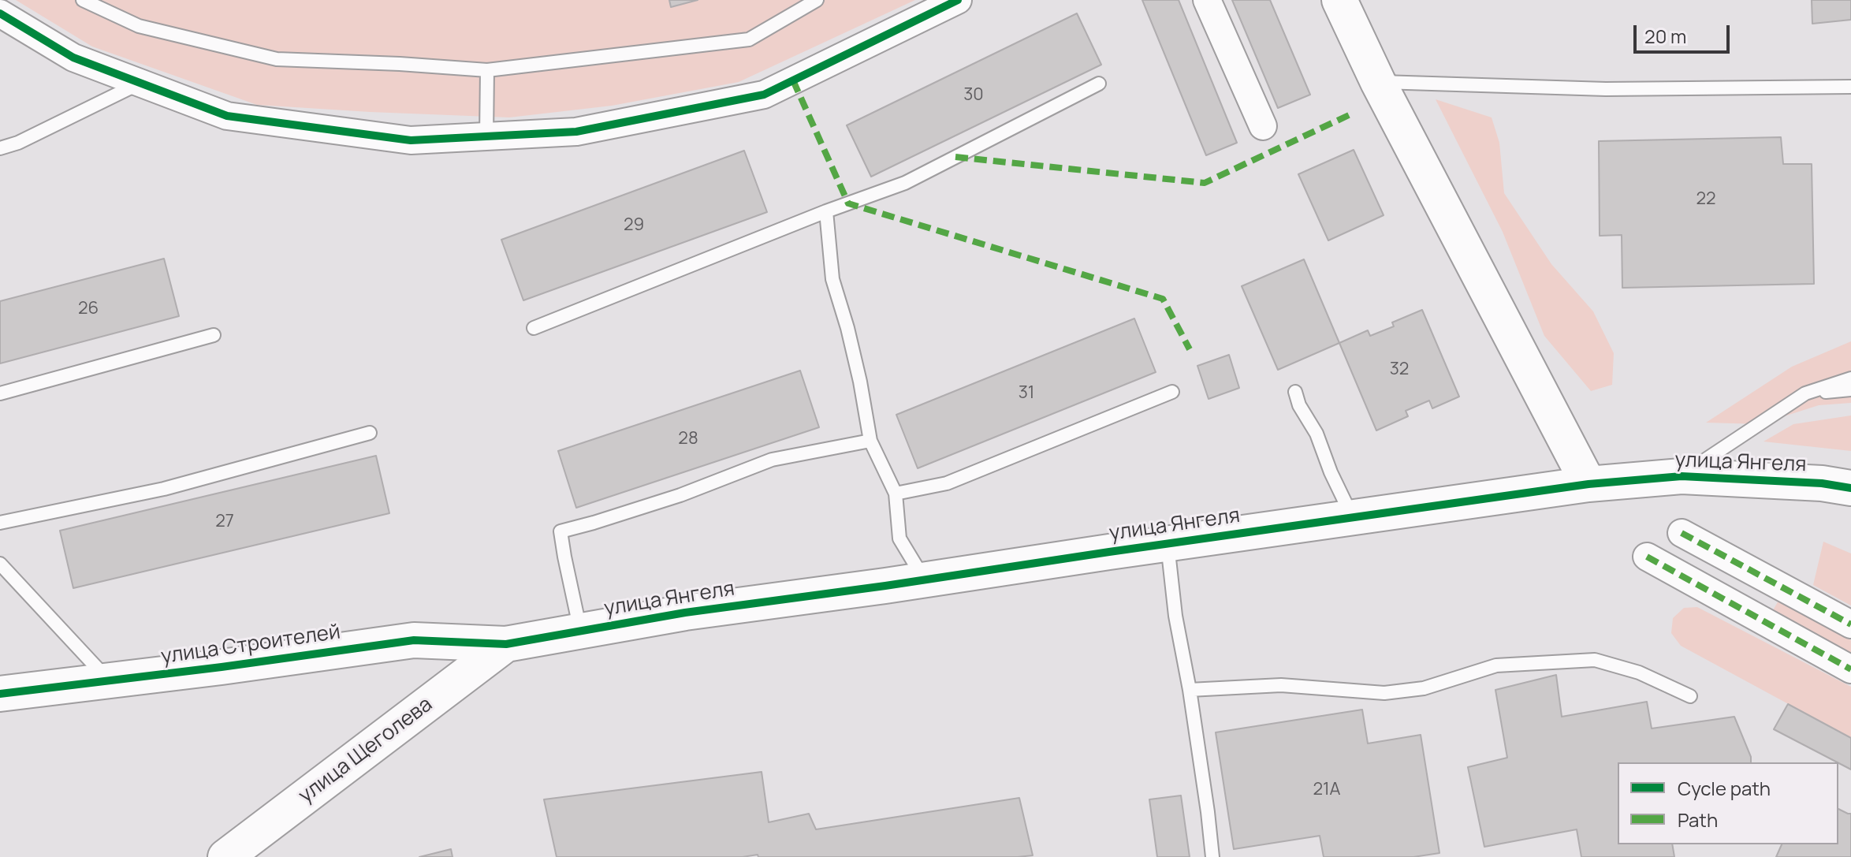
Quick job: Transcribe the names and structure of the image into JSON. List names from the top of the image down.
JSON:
{
  "streets": {
    "street": ["улица Янгеля", "улица Строителей", "улица Щеголева"]
  },
  "crossings": [
    ["улица Янгеля", "улица Строителей"],
    ["улица Янгеля", "улица Щеголева"],
    ["улица Строителей", "улица Щеголева"]
  ],
  "house_numbers": [
    "30",
    "22",
    "29",
    "26",
    "32",
    "31",
    "28",
    "27",
    "21А"
  ],
  "legend": ["Cycle path", "Path"],
  "scale_bar": "20 m"
}
